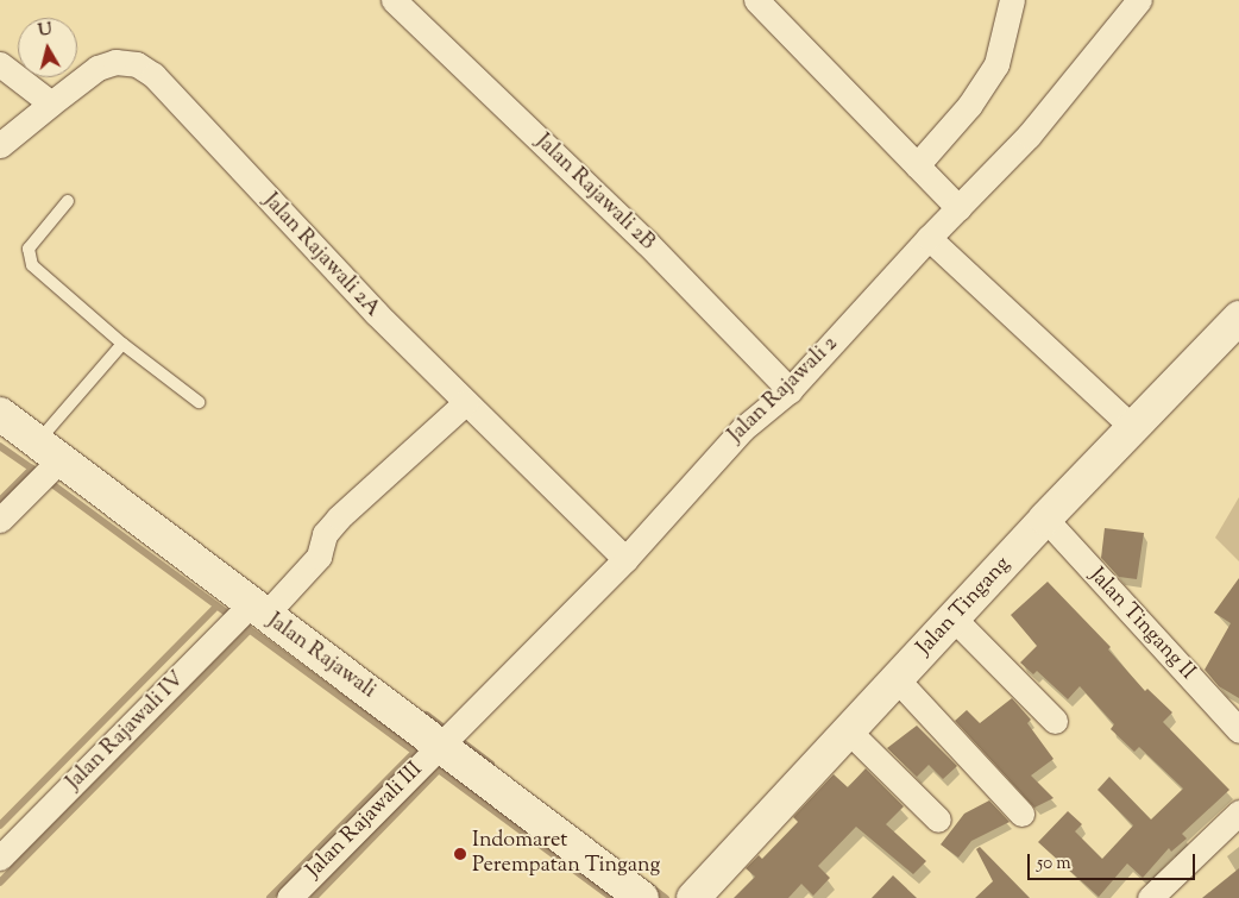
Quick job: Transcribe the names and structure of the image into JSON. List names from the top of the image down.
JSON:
{
  "streets": {
    "main road": ["Jalan Tingang", "Jalan Rajawali"],
    "street": [
      "Jalan Rajawali 2B",
      "Jalan Rajawali 2A",
      "Jalan Rajawali 2",
      "Jalan Tingang II",
      "Jalan Rajawali IV",
      "Jalan Rajawali III"
    ]
  },
  "crossings": [
    ["Jalan Rajawali 2B", "Jalan Rajawali 2"],
    ["Jalan Rajawali 2A", "Jalan Rajawali 2"],
    ["Jalan Rajawali 2A", "Jalan Rajawali IV"],
    ["Jalan Rajawali 2", "Jalan Rajawali"],
    ["Jalan Rajawali 2", "Jalan Rajawali III"],
    ["Jalan Tingang", "Jalan Tingang II"],
    ["Jalan Rajawali", "Jalan Rajawali IV"],
    ["Jalan Rajawali", "Jalan Rajawali III"]
  ],
  "places": ["Indomaret Perempatan Tingang"],
  "scale_bar": "50 m",
  "north": "top"
}
